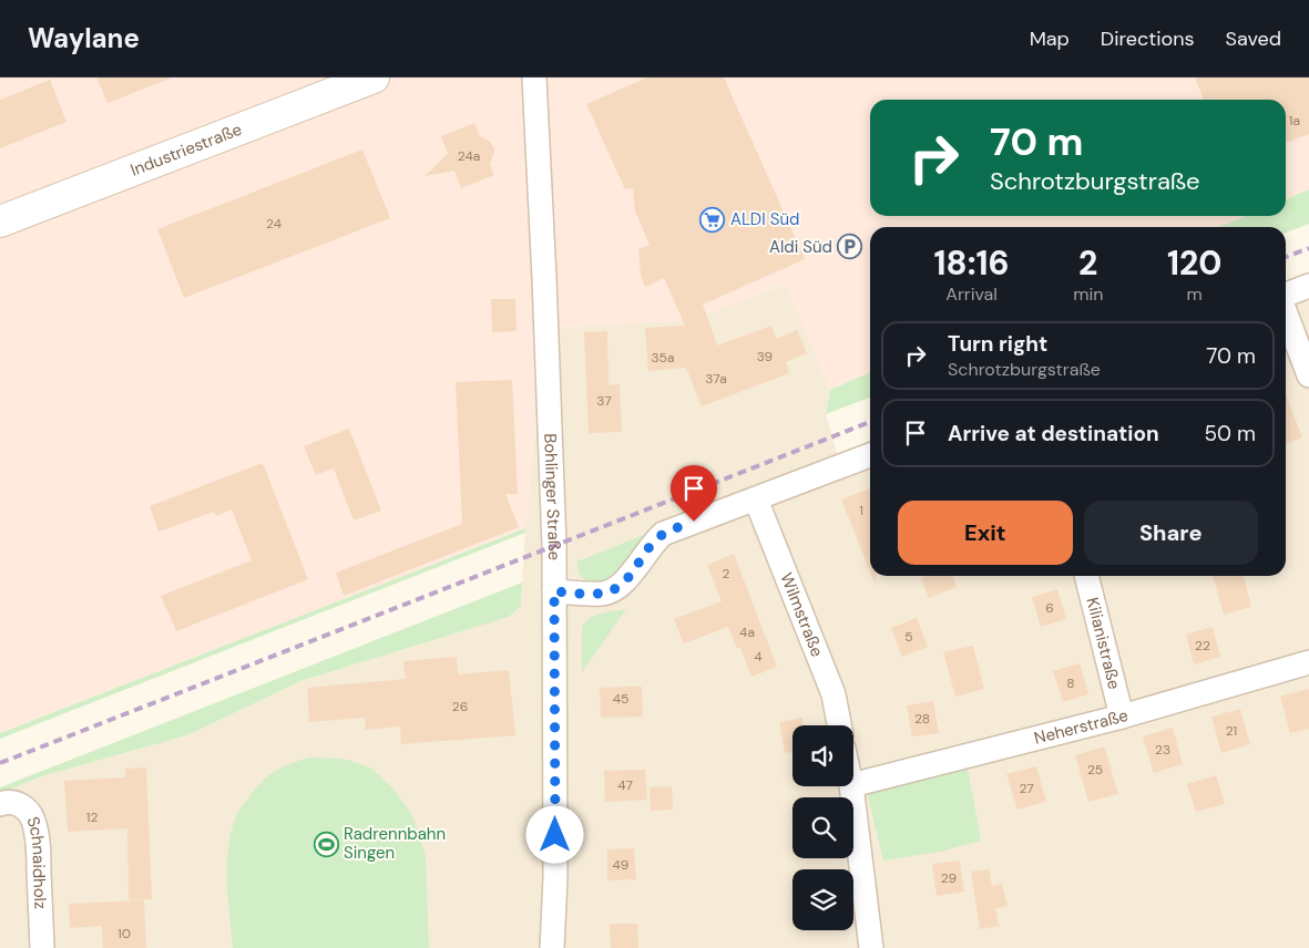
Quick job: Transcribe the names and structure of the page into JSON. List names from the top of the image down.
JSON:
{
  "streets": {
    "street": [
      "Industriestraße",
      "Bohlinger Straße",
      "Wilmstraße",
      "Kilianistraße",
      "Neherstraße",
      "Schnaidholz"
    ]
  },
  "crossings": [
    ["Kilianistraße", "Neherstraße"]
  ],
  "places": {
    "supermarket": ["ALDI Süd"],
    "parking": ["Aldi Süd"],
    "sports": ["Radrennbahn Singen"]
  },
  "house_numbers": [
    "1a",
    "24a",
    "24",
    "39",
    "35a",
    "37a",
    "37",
    "1",
    "2",
    "6",
    "4a",
    "5",
    "22",
    "4",
    "8",
    "45",
    "26",
    "28",
    "21",
    "23",
    "25",
    "47",
    "27",
    "12",
    "49",
    "29",
    "10"
  ],
  "page": {
    "header": "Waylane",
    "nav": ["Map", "Directions", "Saved"],
    "turn": ["70 m", "Schrotzburgstraße"],
    "eta": [
      "18:16",
      "Arrival",
      "2",
      "min",
      "120",
      "m"
    ],
    "list": [
      {
        "name": "Turn right",
        "note": "Schrotzburgstraße",
        "value": "70 m"
      },
      {
        "name": "Arrive at destination",
        "value": "50 m"
      }
    ],
    "buttons": ["Exit", "Share"]
  }
}
